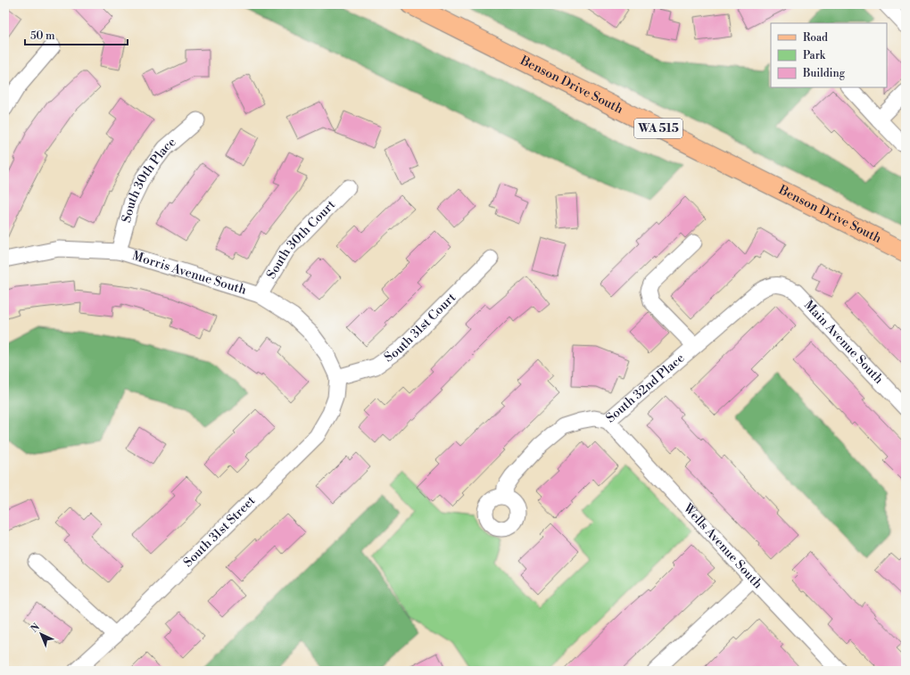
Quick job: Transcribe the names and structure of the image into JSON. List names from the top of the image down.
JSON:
{
  "streets": {
    "main road": ["Benson Drive South", "WA 515"],
    "street": [
      "South 30th Place",
      "South 30th Court",
      "Morris Avenue South",
      "South 31st Court",
      "Main Avenue South",
      "South 32nd Place",
      "South 31st Street",
      "Wells Avenue South"
    ]
  },
  "crossings": [
    ["South 30th Place", "Morris Avenue South"],
    ["South 30th Court", "Morris Avenue South"],
    ["Morris Avenue South", "South 31st Court"],
    ["Morris Avenue South", "South 31st Street"],
    ["South 31st Court", "South 31st Street"],
    ["Main Avenue South", "South 32nd Place"],
    ["South 32nd Place", "Wells Avenue South"]
  ],
  "legend": ["Road", "Park", "Building"],
  "scale_bar": "50 m",
  "north": "top left"
}
